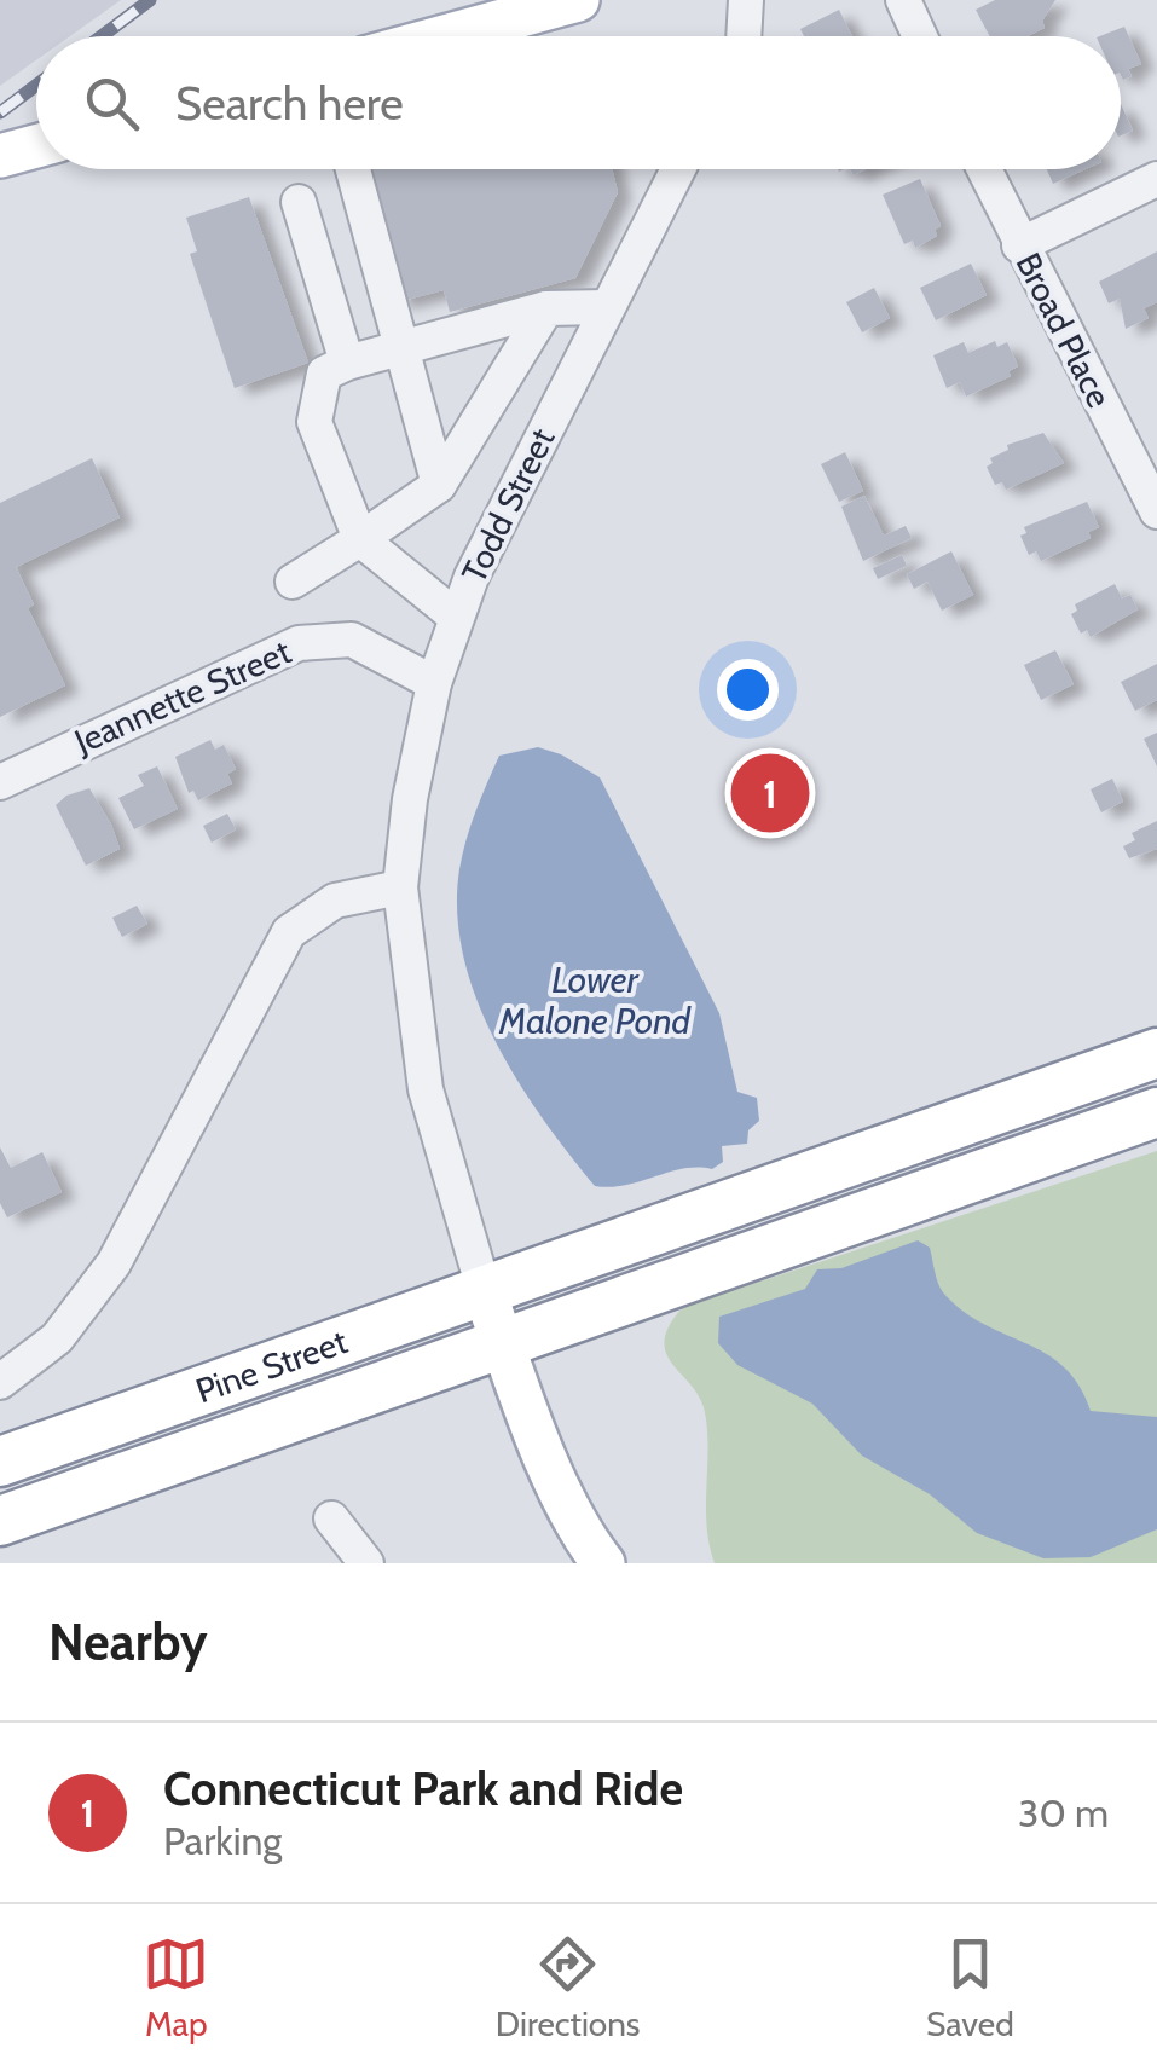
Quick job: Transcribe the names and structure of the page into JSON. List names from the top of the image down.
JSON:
{
  "streets": {
    "highway": ["Pine Street"],
    "street": ["Broad Place", "Todd Street", "Jeannette Street"]
  },
  "crossings": [
    ["Todd Street", "Jeannette Street"],
    ["Todd Street", "Pine Street"]
  ],
  "water": ["Lower Malone Pond"],
  "page": {
    "search": "Search here",
    "pins": "1",
    "heading": "Nearby",
    "list": [
      {
        "mark": "1",
        "name": "Connecticut Park and Ride",
        "note": "Parking",
        "value": "30 m"
      }
    ],
    "nav": ["Map", "Directions", "Saved"]
  }
}
